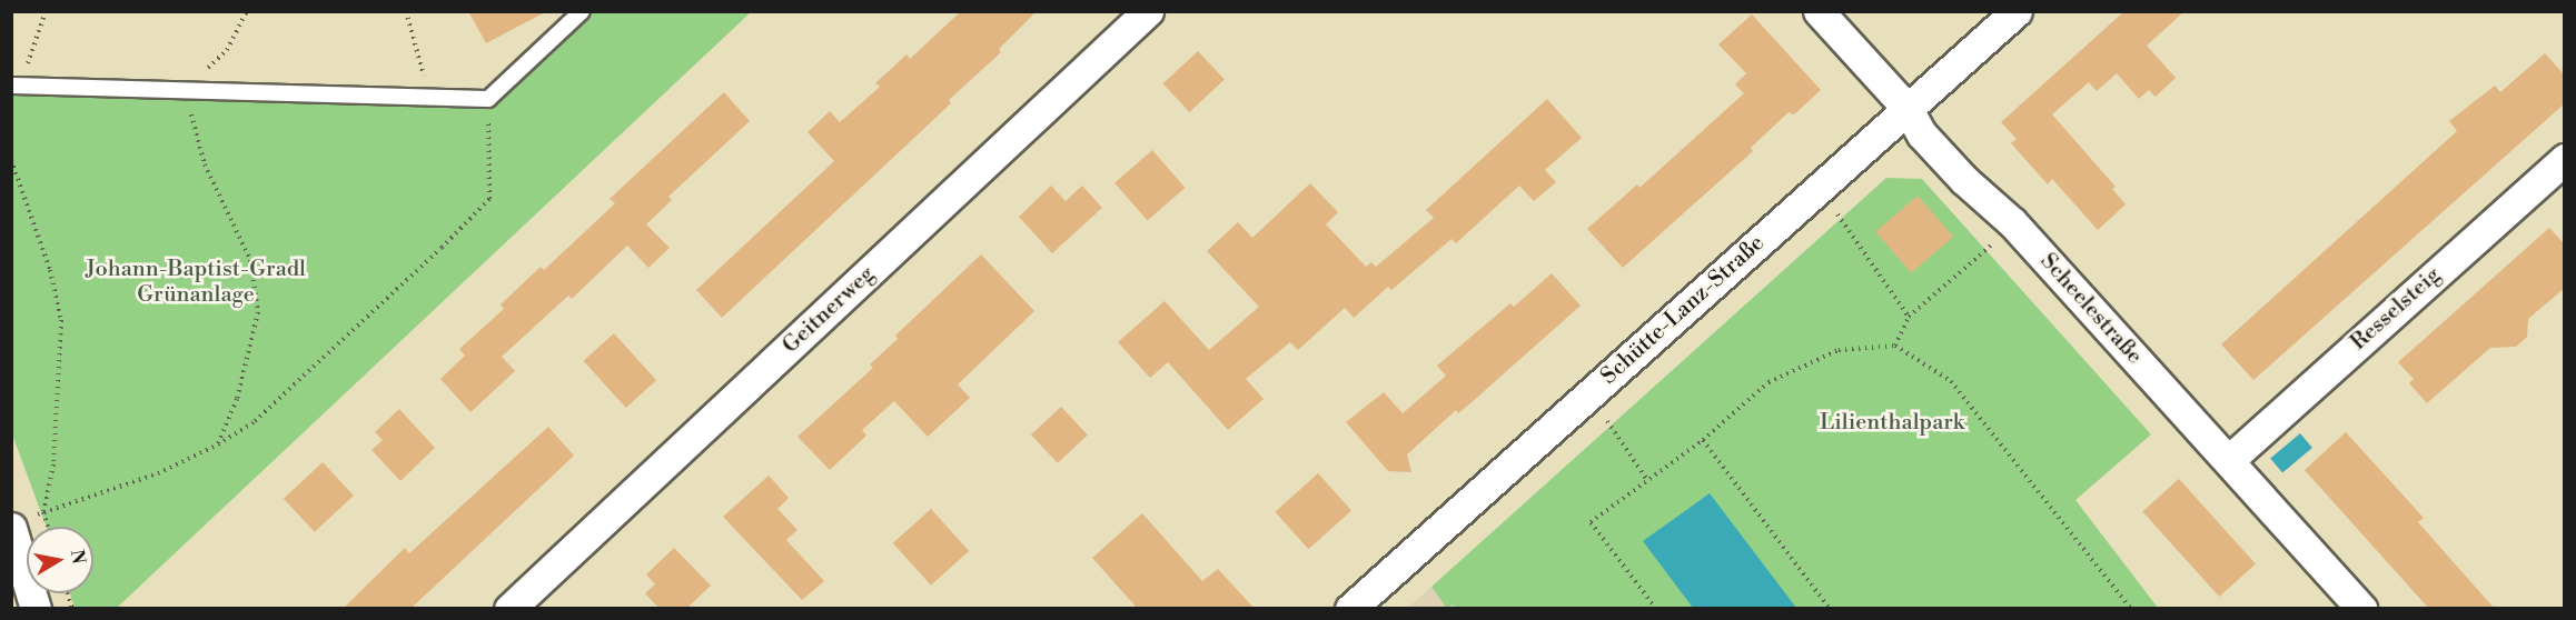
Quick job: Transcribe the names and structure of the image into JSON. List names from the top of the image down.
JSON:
{
  "streets": {
    "street": [
      "Scheelestraße",
      "Resselsteig",
      "Geitnerweg",
      "Schütte-Lanz-Straße"
    ]
  },
  "crossings": [
    ["Scheelestraße", "Resselsteig"],
    ["Scheelestraße", "Schütte-Lanz-Straße"]
  ],
  "parks": ["Johann-Baptist-Gradl Grünanlage", "Lilienthalpark"],
  "north": "right"
}
